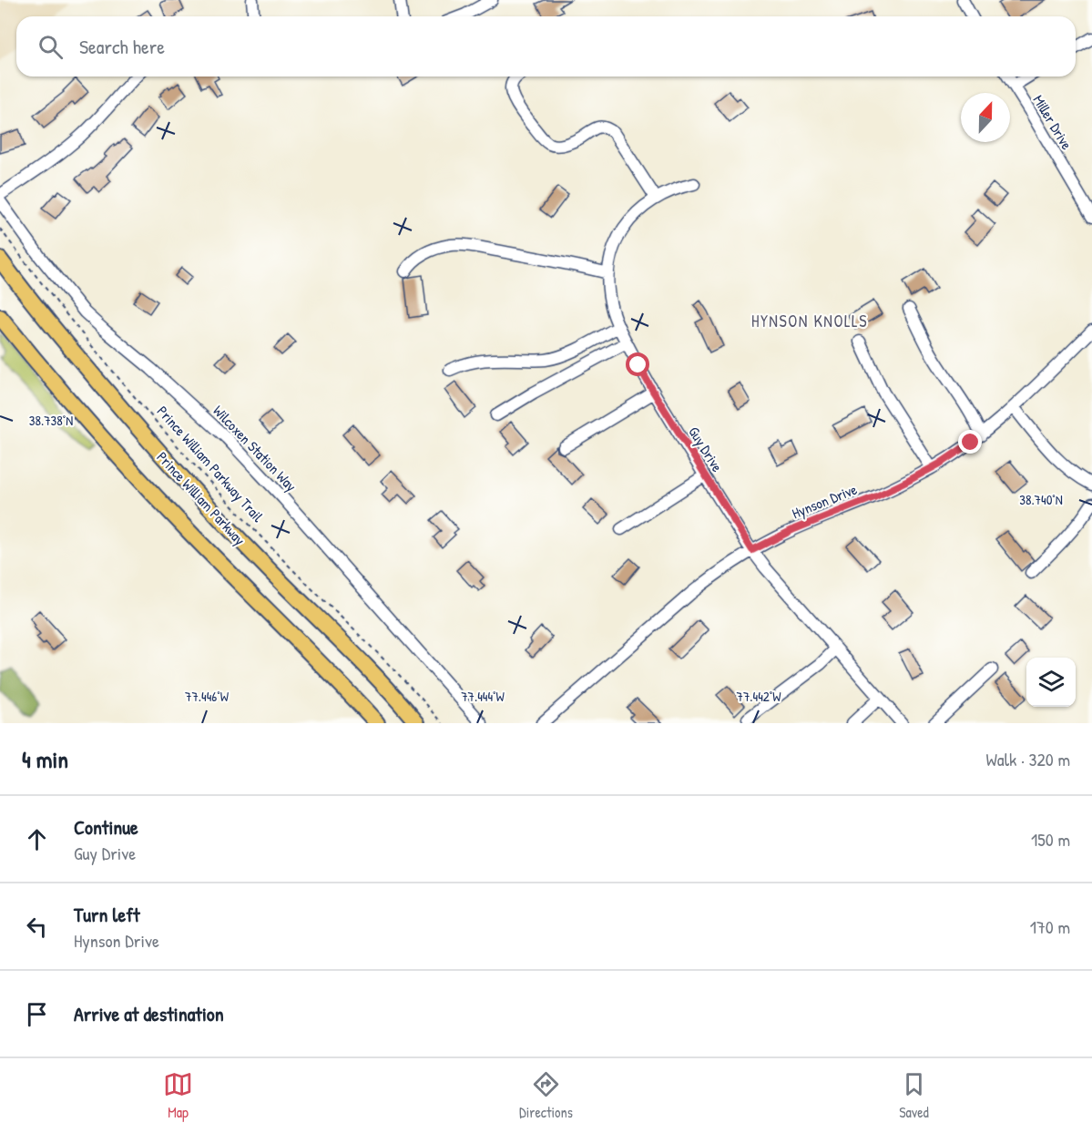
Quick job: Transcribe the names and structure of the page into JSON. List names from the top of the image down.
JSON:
{
  "streets": {
    "highway": ["Prince William Parkway"],
    "street": [
      "Miller Drive",
      "Wilcoxen Station Way",
      "Guy Drive",
      "Hynson Drive"
    ],
    "path": ["Prince William Parkway Trail"]
  },
  "crossings": [
    ["Guy Drive", "Hynson Drive"]
  ],
  "districts": ["HYNSON KNOLLS"],
  "north": "top",
  "page": {
    "search": "Search here",
    "heading": ["4 min", "Walk · 320 m"],
    "list": [
      ["Continue", "Guy Drive", "150 m"],
      ["Turn left", "Hynson Drive", "170 m"],
      "Arrive at destination"
    ],
    "nav": ["Map", "Directions", "Saved"]
  },
  "coordinates": [
    "38.738°N",
    "38.740°N",
    "77.446°W",
    "77.444°W",
    "77.442°W"
  ]
}
